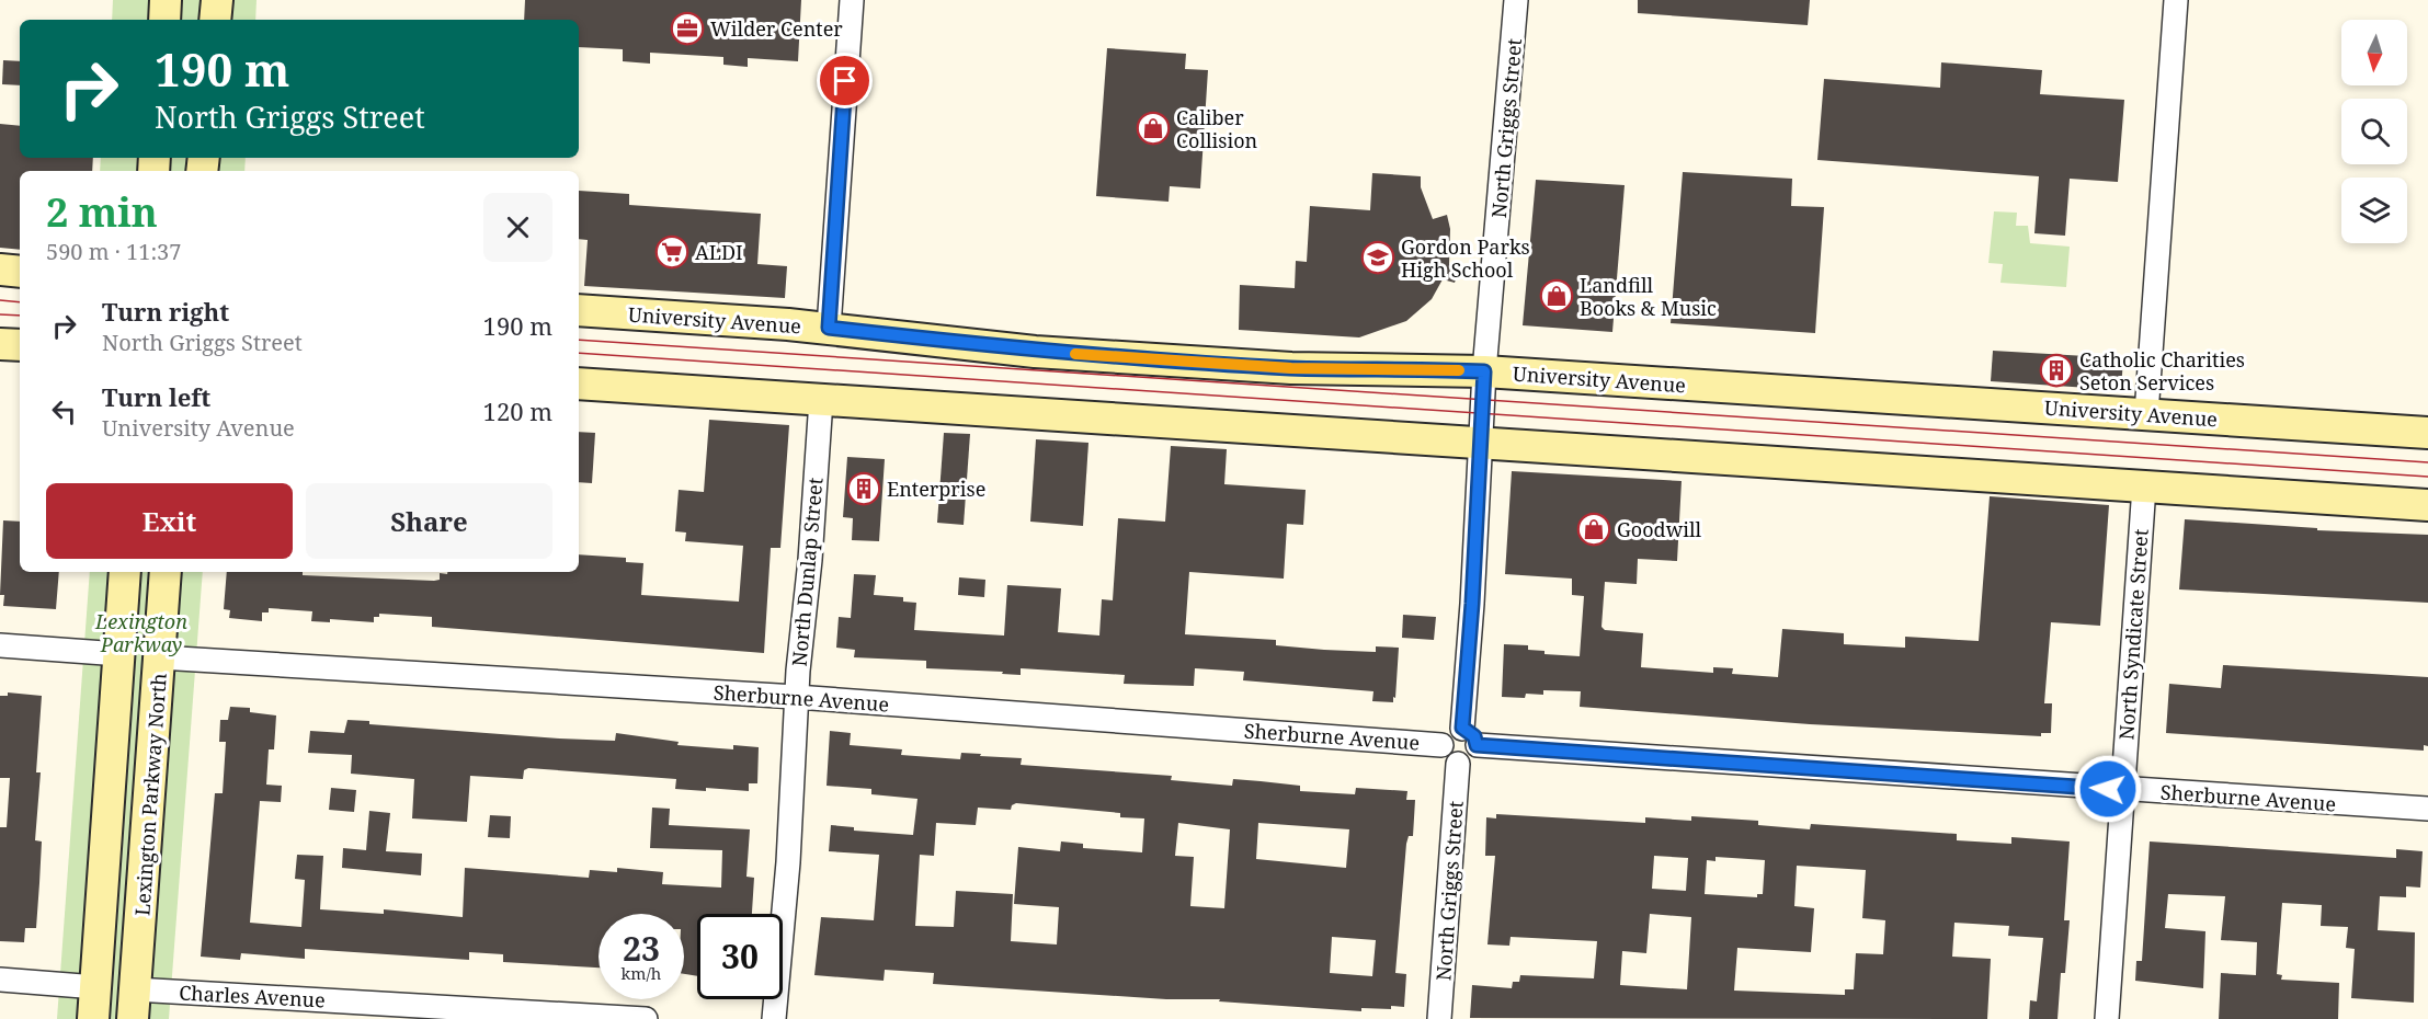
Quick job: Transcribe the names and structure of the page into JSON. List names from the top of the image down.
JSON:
{
  "streets": {
    "main road": ["University Avenue", "Lexington Parkway North"],
    "street": [
      "North Griggs Street",
      "North Dunlap Street",
      "North Syndicate Street",
      "Sherburne Avenue",
      "Charles Avenue"
    ]
  },
  "crossings": [
    ["North Griggs Street", "University Avenue"],
    ["North Griggs Street", "Sherburne Avenue"],
    ["North Dunlap Street", "Sherburne Avenue"],
    ["North Syndicate Street", "Sherburne Avenue"],
    ["Sherburne Avenue", "Lexington Parkway North"],
    ["Lexington Parkway North", "Charles Avenue"]
  ],
  "parks": ["Lexington Parkway"],
  "places": {
    "office": ["Wilder Center"],
    "shop": ["Caliber Collision", "Landfill Books & Music", "Goodwill"],
    "supermarket": ["ALDI"],
    "school or university": ["Gordon Parks High School"],
    "building": ["Catholic Charities Seton Services", "Enterprise"]
  },
  "north": "bottom",
  "page": {
    "turn": ["190 m", "North Griggs Street"],
    "heading": ["2 min", "590 m · 11:37"],
    "list": [
      {
        "name": "Turn right",
        "note": "North Griggs Street",
        "value": "190 m"
      },
      {
        "name": "Turn left",
        "note": "University Avenue",
        "value": "120 m"
      }
    ],
    "buttons": ["Exit", "Share"],
    "speed": "23 km/h",
    "limit": "30"
  }
}
